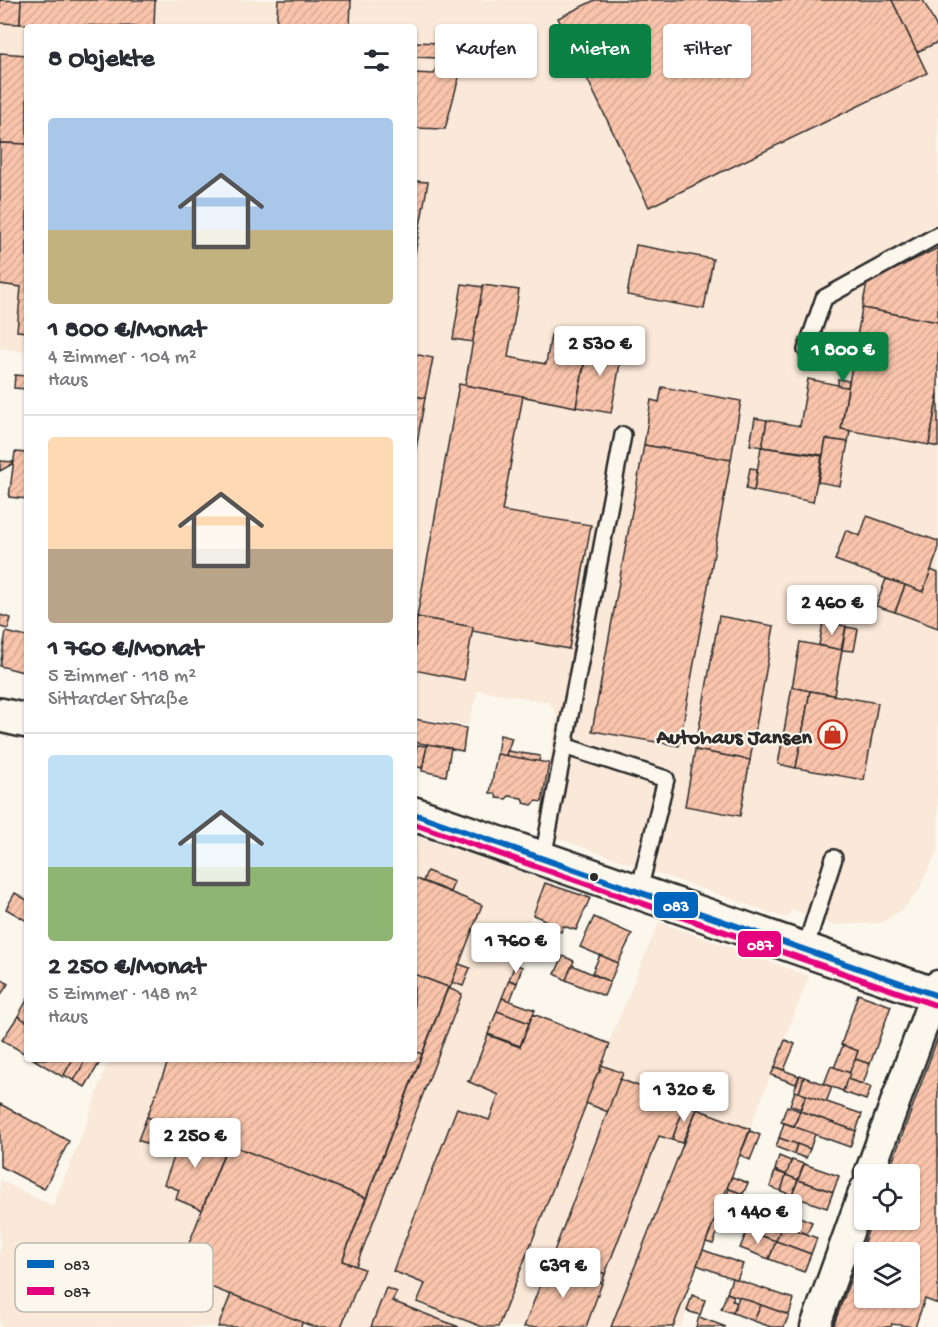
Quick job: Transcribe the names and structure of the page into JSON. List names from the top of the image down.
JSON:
{
  "places": {
    "shop": ["Autohaus Jansen"]
  },
  "lines": ["transit line 083", "transit line 087"],
  "legend": ["083", "087"],
  "page": {
    "chip": ["Kaufen", "Mieten", "Filter"],
    "heading": "8 Objekte",
    "list": [
      {
        "name": "1 800 €/Monat",
        "note": "4 Zimmer · 104 m² · Haus"
      },
      {
        "name": "1 760 €/Monat",
        "note": "5 Zimmer · 118 m² · Sittarder Straße"
      },
      {
        "name": "2 250 €/Monat",
        "note": "5 Zimmer · 148 m² · Haus"
      }
    ],
    "price": [
      "2 530 €",
      "1 800 €",
      "2 460 €",
      "1 760 €",
      "1 320 €",
      "2 250 €",
      "1 440 €",
      "639 €"
    ]
  }
}
